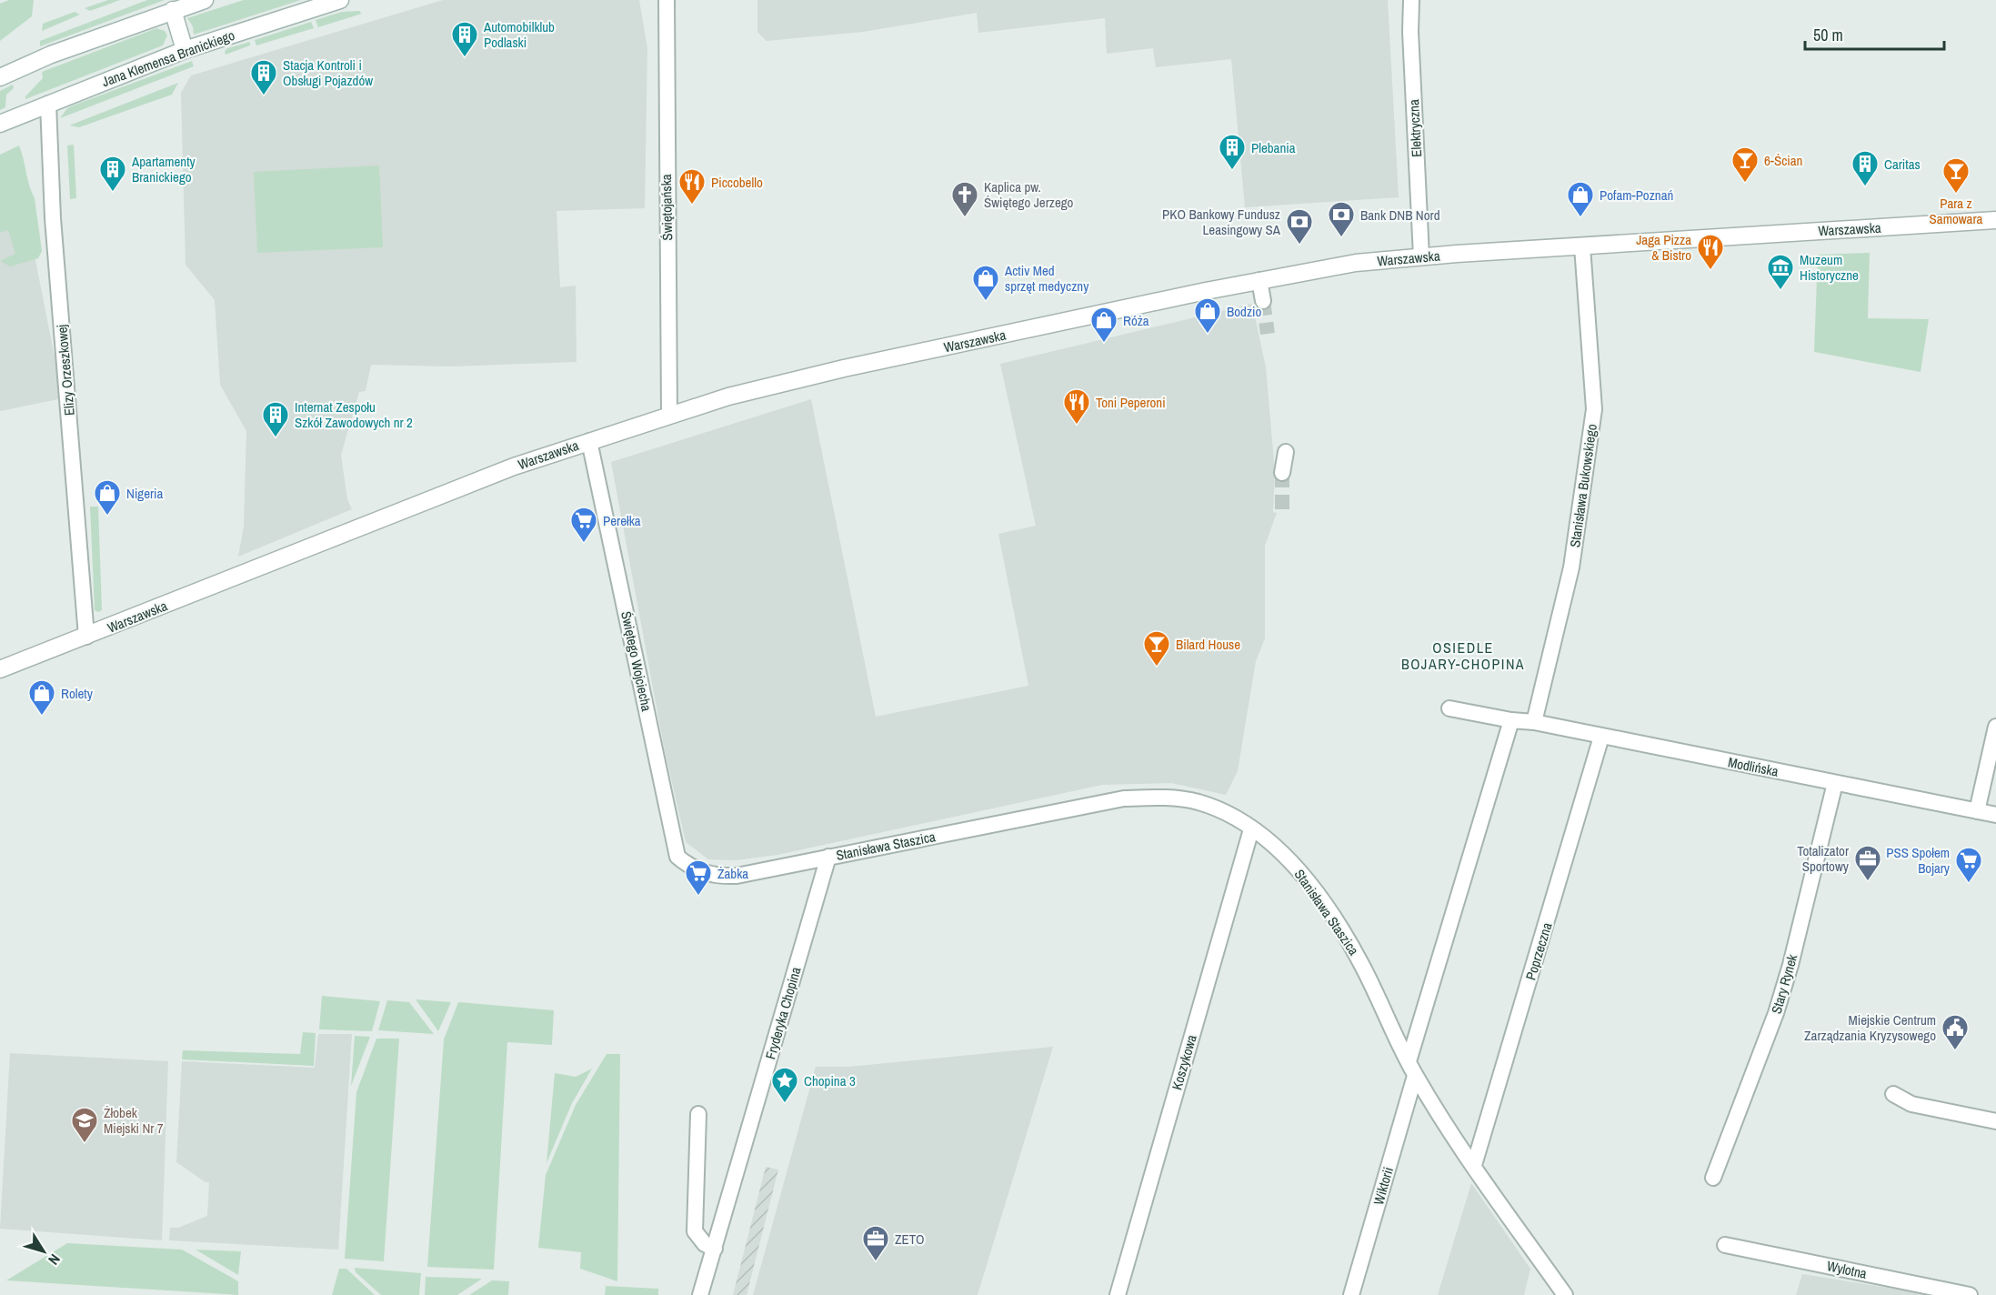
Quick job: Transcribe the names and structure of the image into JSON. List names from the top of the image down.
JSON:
{
  "streets": {
    "street": [
      "Jana Klemensa Branickiego",
      "Elektryczna",
      "Świętojańska",
      "Warszawska",
      "Elizy Orzeszkowej",
      "Stanisława Bukowskiego",
      "Świętego Wojciecha",
      "Modlińska",
      "Stanisława Staszica",
      "Poprzeczna",
      "Stary Rynek",
      "Fryderyka Chopina",
      "Koszykowa",
      "Wiktorii",
      "Wylotna"
    ]
  },
  "crossings": [
    ["Jana Klemensa Branickiego", "Elizy Orzeszkowej"],
    ["Elektryczna", "Warszawska"],
    ["Świętojańska", "Warszawska"],
    ["Warszawska", "Elizy Orzeszkowej"],
    ["Warszawska", "Stanisława Bukowskiego"],
    ["Warszawska", "Świętego Wojciecha"],
    ["Stanisława Bukowskiego", "Modlińska"],
    ["Świętego Wojciecha", "Stanisława Staszica"],
    ["Modlińska", "Poprzeczna"],
    ["Modlińska", "Stary Rynek"],
    ["Stanisława Staszica", "Poprzeczna"],
    ["Stanisława Staszica", "Fryderyka Chopina"],
    ["Stanisława Staszica", "Koszykowa"],
    ["Stanisława Staszica", "Wiktorii"]
  ],
  "districts": ["OSIEDLE BOJARY-CHOPINA"],
  "places": {
    "building": [
      "Automobilklub Podlaski",
      "Stacja Kontroli i Obsługi Pojazdów",
      "Plebania",
      "Caritas",
      "Apartamenty Branickiego",
      "Internat Zespołu Szkół Zawodowych nr 2"
    ],
    "bar": ["6-Ścian", "Para z Samowara", "Bilard House"],
    "restaurant": ["Piccobello", "Jaga Pizza & Bistro", "Toni Peperoni"],
    "church": ["Kaplica pw. Świętego Jerzego"],
    "shop": [
      "Pofam-Poznań",
      "Activ Med sprzęt medyczny",
      "Bodzio",
      "Róża",
      "Nigeria",
      "Rolety"
    ],
    "bank": ["Bank DNB Nord", "PKO Bankowy Fundusz Leasingowy SA"],
    "museum": ["Muzeum Historyczne"],
    "supermarket": ["Perełka", "PSS Społem Bojary", "Żabka"],
    "office": ["Totalizator Sportowy", "ZETO"],
    "public building": ["Miejskie Centrum Zarządzania Kryzysowego"],
    "place": ["Chopina 3"],
    "school or university": ["Żłobek Miejski Nr 7"]
  },
  "scale_bar": "50 m",
  "north": "bottom right"
}
